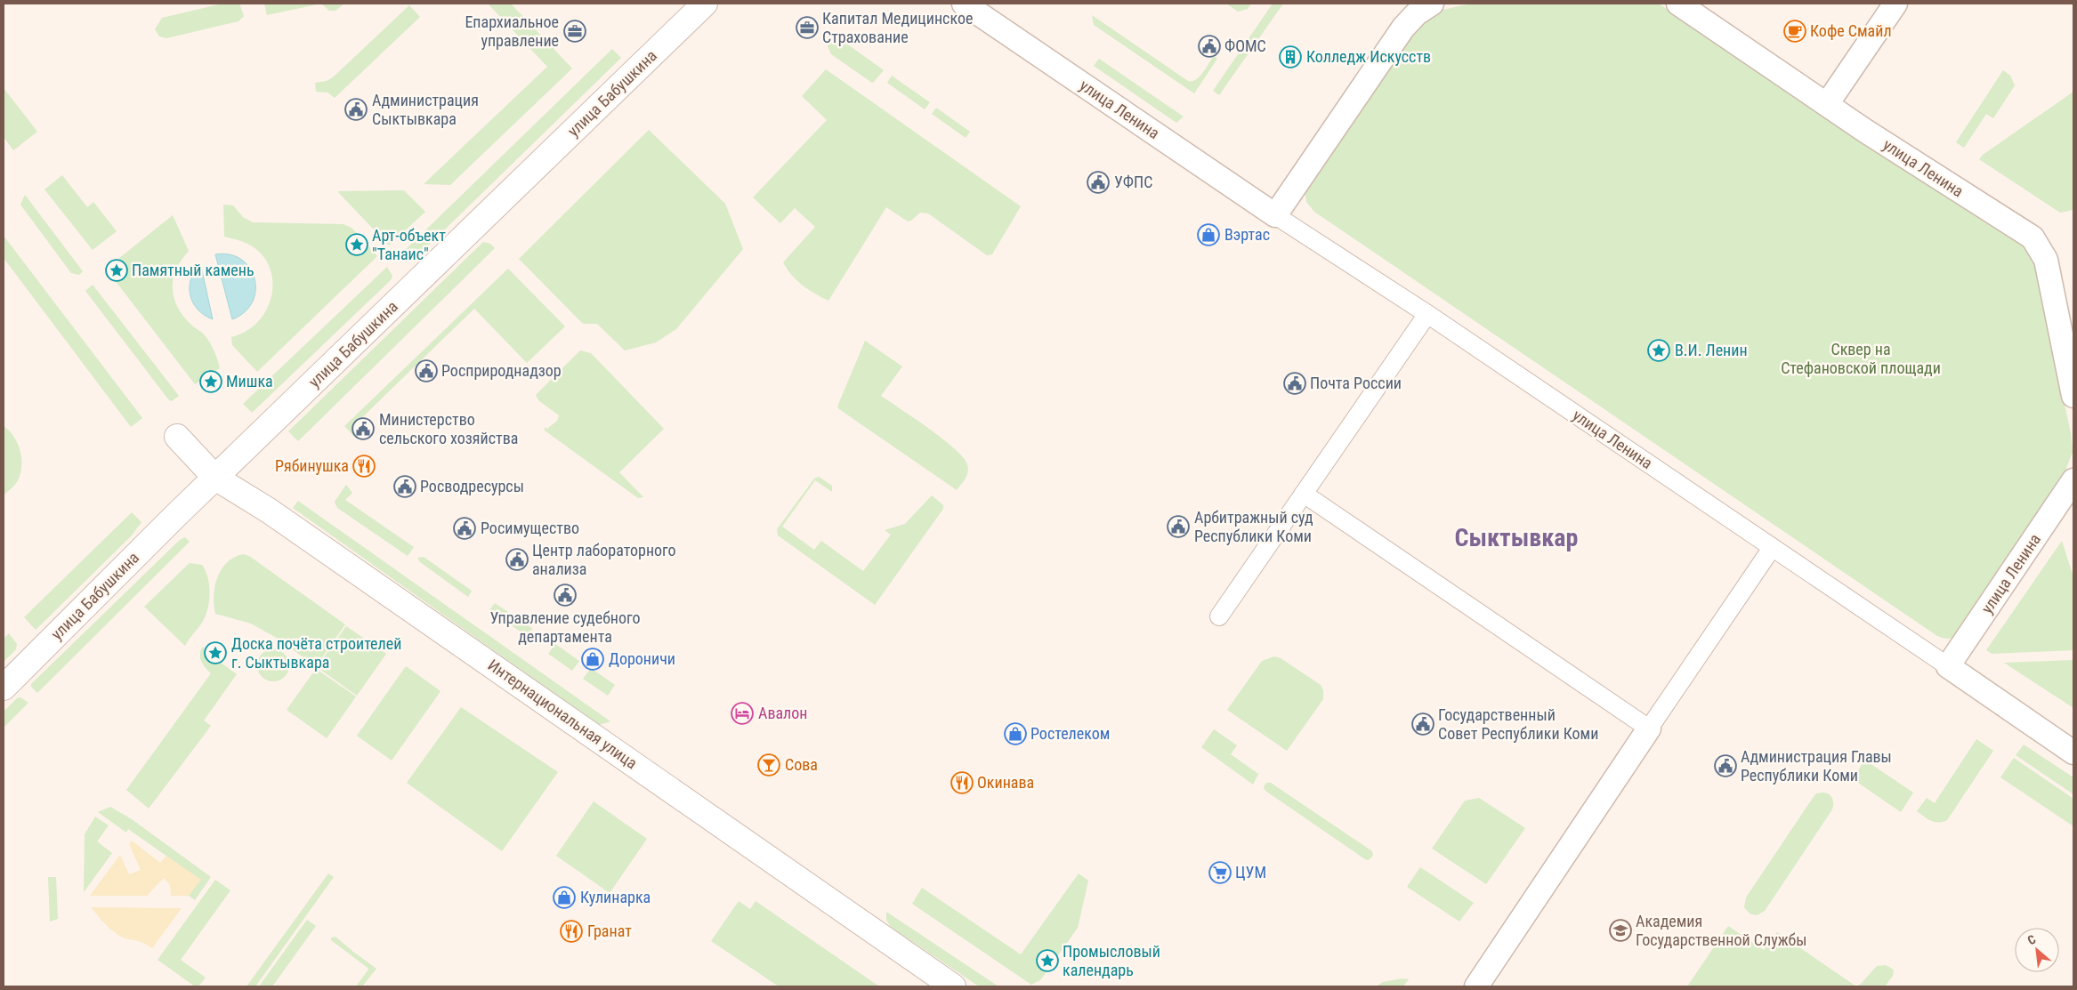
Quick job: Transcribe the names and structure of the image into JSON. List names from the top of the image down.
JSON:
{
  "streets": {
    "street": ["улица Бабушкина", "улица Ленина", "Интернациональная улица"]
  },
  "crossings": [
    ["улица Бабушкина", "Интернациональная улица"]
  ],
  "districts": ["Сыктывкар"],
  "parks": ["Сквер на Стефановской площади"],
  "places": {
    "office": ["Капитал Медицинское Страхование", "Епархиальное управление"],
    "cafe": ["Кофе Смайл"],
    "public building": [
      "ФОМС",
      "Администрация Сыктывкара",
      "УФПС",
      "Росприроднадзор",
      "Почта России",
      "Министерство сельского хозяйства",
      "Росводресурсы",
      "Арбитражный суд Республики Коми",
      "Росимущество",
      "Центр лабораторного анализа",
      "Управление судебного департамента",
      "Государственный Совет Республики Коми",
      "Администрация Главы Республики Коми"
    ],
    "building": ["Колледж Искусств"],
    "shop": [
      "Вэртас",
      "Дороничи",
      "Ростелеком",
      "Кулинарка"
    ],
    "place": [
      "Арт-объект \"Танаис\"",
      "Памятный камень",
      "В.И. Ленин",
      "Мишка",
      "Доска почёта строителей г. Сыктывкара",
      "Промысловый календарь"
    ],
    "restaurant": ["Рябинушка", "Окинава", "Гранат"],
    "hotel": ["Авалон"],
    "bar": ["Сова"],
    "supermarket": ["ЦУМ"],
    "school or university": ["Академия Государственной Службы"]
  },
  "north": "top left"
}
